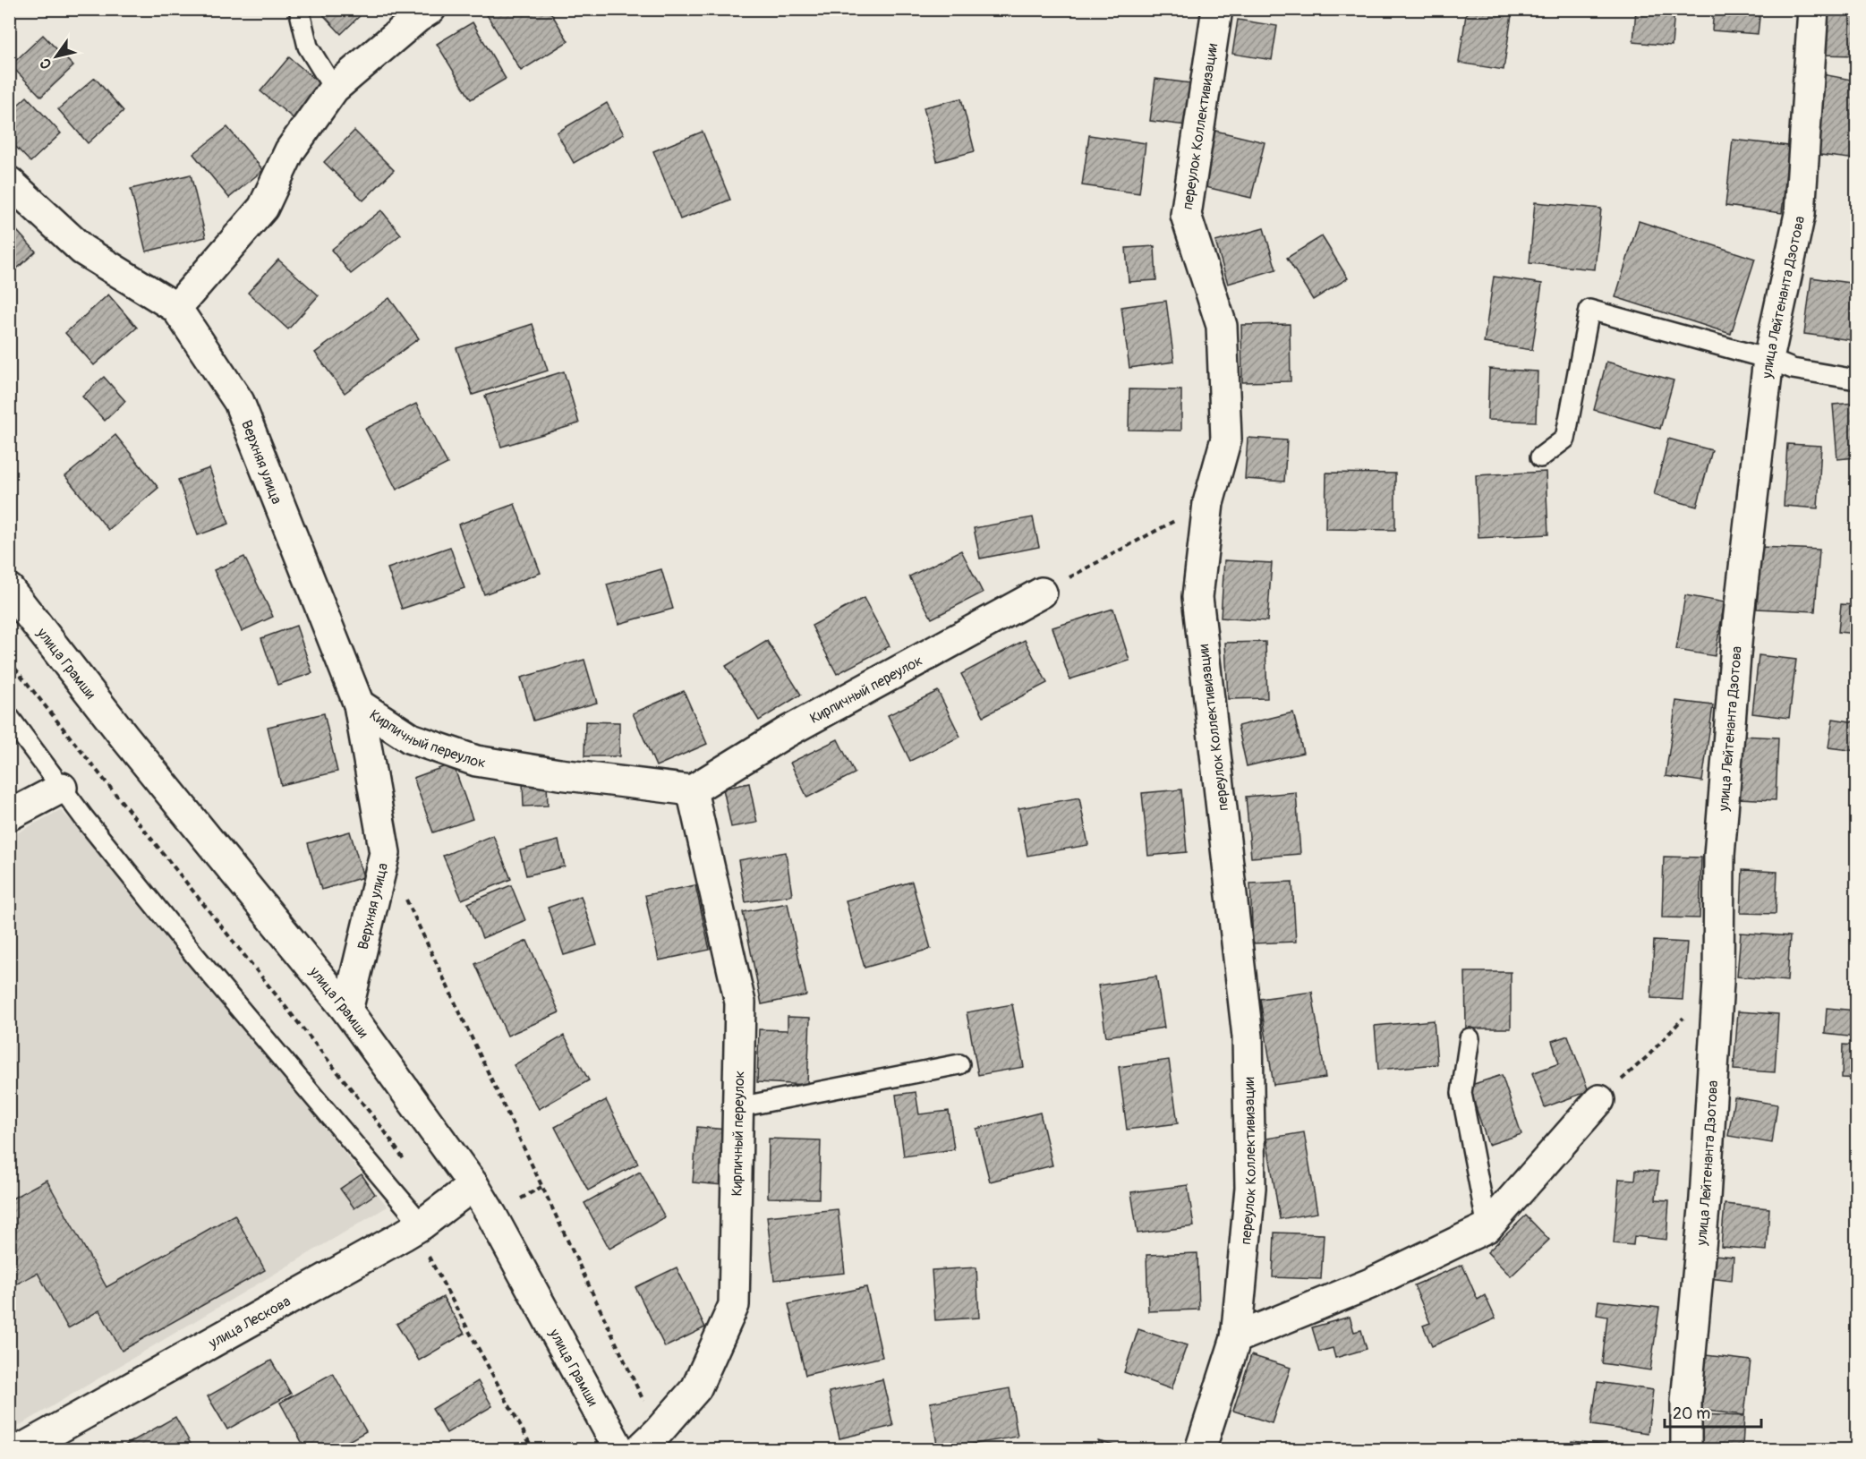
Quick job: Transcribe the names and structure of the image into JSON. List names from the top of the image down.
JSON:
{
  "streets": {
    "main road": [
      "переулок Коллективизации",
      "улица Лейтенанта Дзотова",
      "Верхняя улица",
      "улица Грамши",
      "Кирпичный переулок",
      "улица Лескова"
    ]
  },
  "crossings": [
    ["Верхняя улица", "улица Грамши"],
    ["Верхняя улица", "Кирпичный переулок"],
    ["улица Грамши", "улица Лескова"]
  ],
  "scale_bar": "20 m",
  "north": "bottom left"
}
